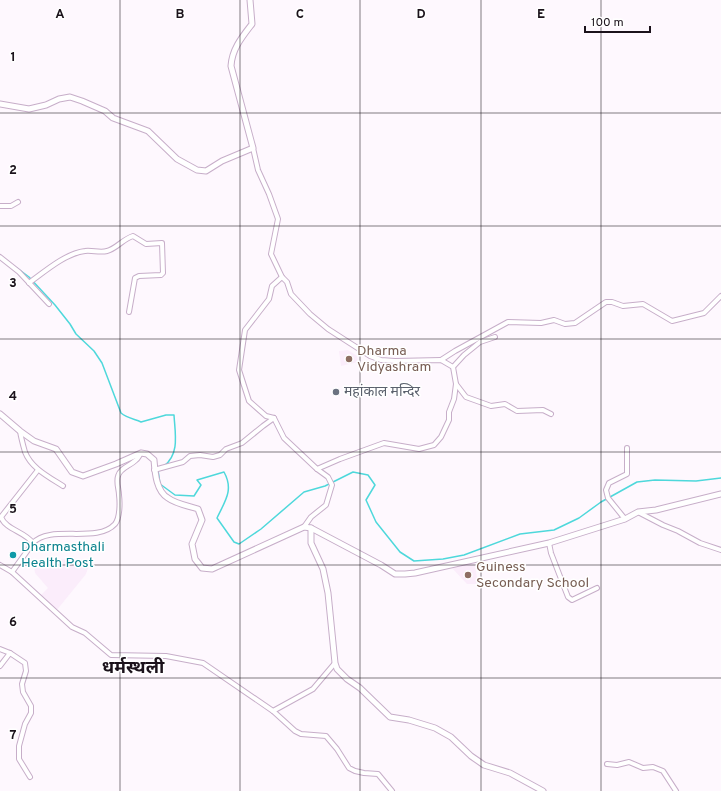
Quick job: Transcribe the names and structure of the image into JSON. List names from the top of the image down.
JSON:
{
  "districts": ["धर्मस्थली"],
  "places": [
    "Dharma Vidyashram",
    "महांकाल मन्दिर",
    "Dharmasthali Health Post",
    "Guiness Secondary School"
  ],
  "scale_bar": "100 m",
  "grid": {
    "columns": [
      "A",
      "B",
      "C",
      "D",
      "E"
    ],
    "rows": [
      "1",
      "2",
      "3",
      "4",
      "5",
      "6",
      "7"
    ]
  }
}
